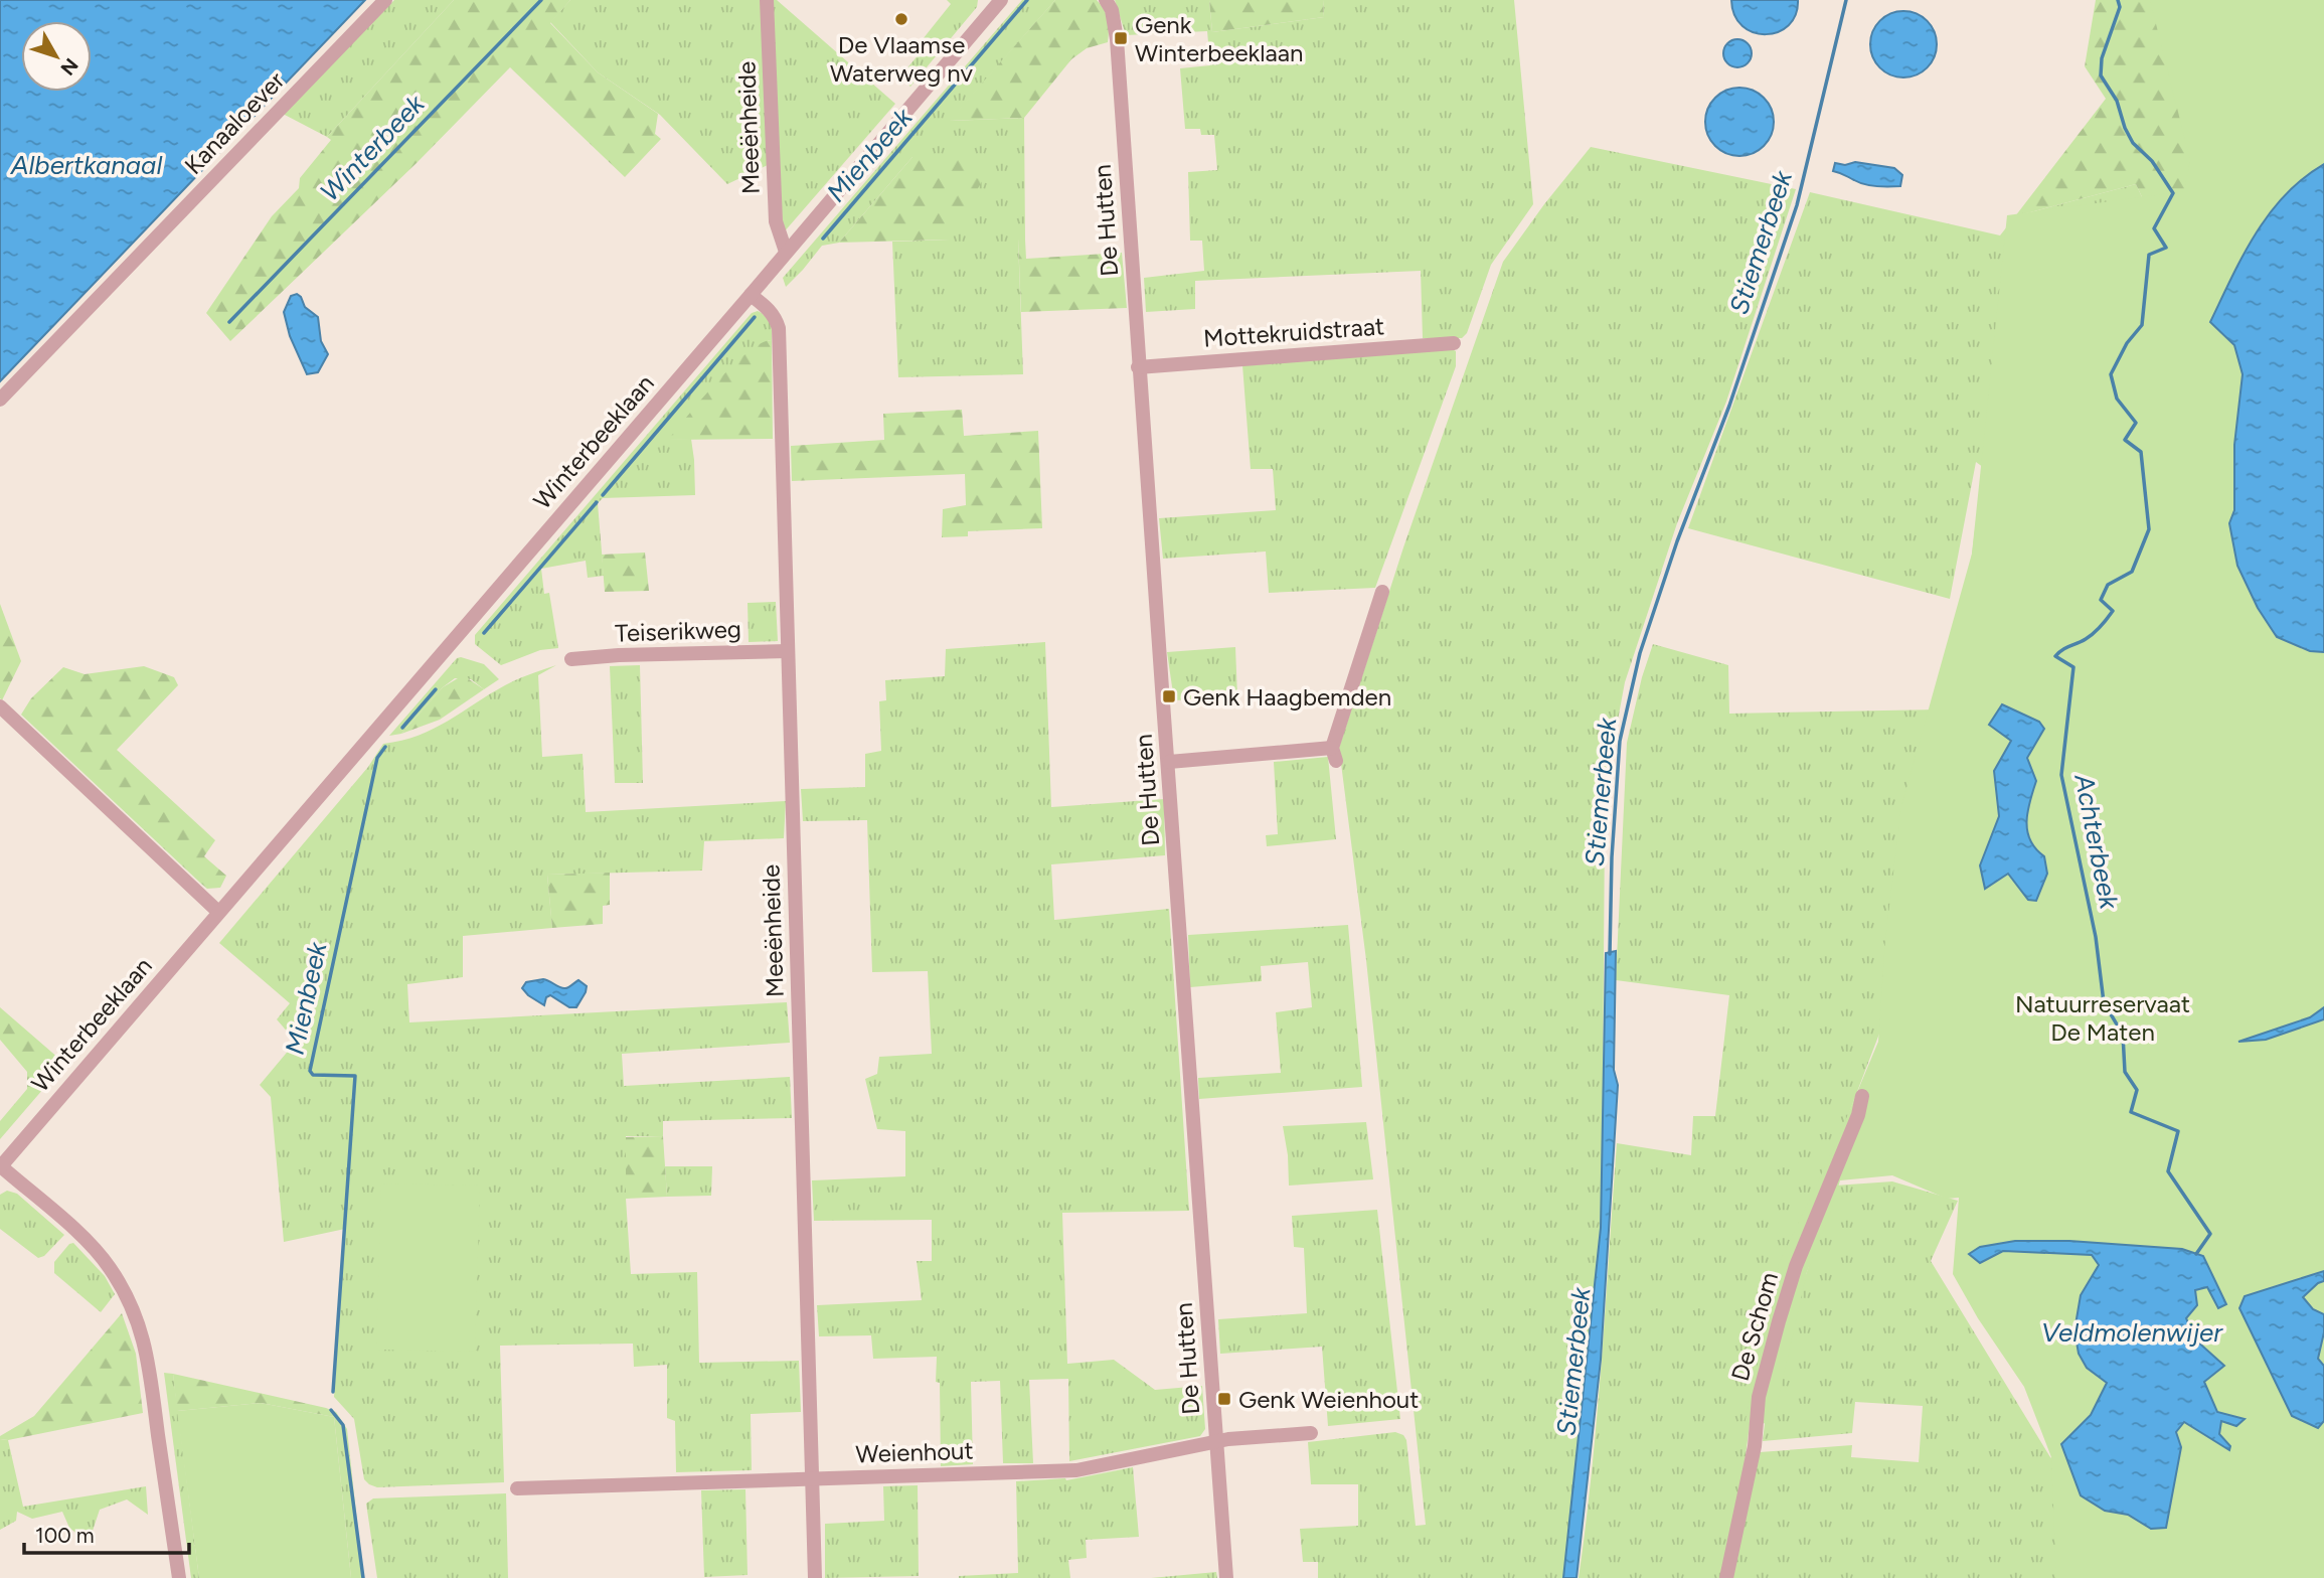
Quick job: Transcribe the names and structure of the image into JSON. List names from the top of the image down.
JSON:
{
  "streets": {
    "street": [
      "Kanaaloever",
      "Meeënheide",
      "De Hutten",
      "Mottekruidstraat",
      "Winterbeeklaan",
      "Teiserikweg",
      "De Schom",
      "Weienhout"
    ]
  },
  "crossings": [
    ["Meeënheide", "Winterbeeklaan"],
    ["Meeënheide", "Teiserikweg"],
    ["Meeënheide", "Weienhout"],
    ["De Hutten", "Mottekruidstraat"],
    ["De Hutten", "Weienhout"]
  ],
  "water": [
    "Winterbeek",
    "Mienbeek",
    "Albertkanaal",
    "Stiemerbeek",
    "Achterbeek",
    "Veldmolenwijer"
  ],
  "parks": ["Natuurreservaat De Maten"],
  "places": {
    "other": ["De Vlaamse Waterweg nv"],
    "transit": ["Genk Winterbeeklaan", "Genk Haagbemden", "Genk Weienhout"]
  },
  "scale_bar": "100 m",
  "north": "bottom right"
}
